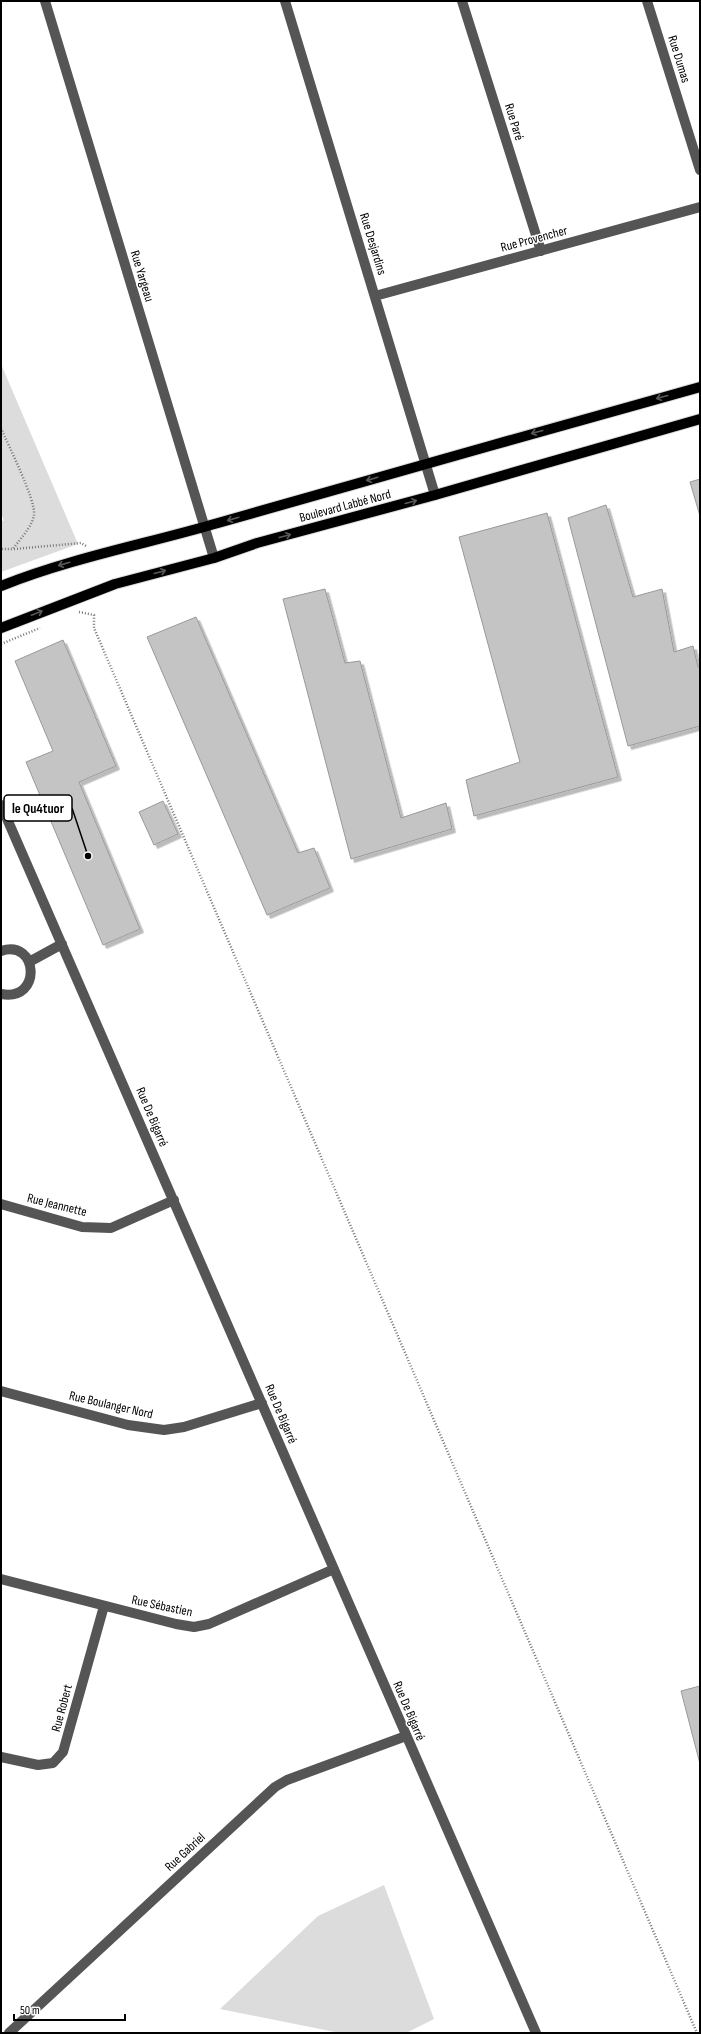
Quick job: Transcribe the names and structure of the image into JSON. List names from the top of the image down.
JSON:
{
  "streets": {
    "main road": ["Boulevard Labbé Nord"],
    "street": [
      "Rue Dumas",
      "Rue Paré",
      "Rue Provencher",
      "Rue Desjardins",
      "Rue Yargeau",
      "Rue De Bigarré",
      "Rue Jeannette",
      "Rue Boulanger Nord",
      "Rue Sébastien",
      "Rue Robert",
      "Rue Gabriel"
    ]
  },
  "crossings": [
    ["Rue Paré", "Rue Provencher"],
    ["Rue Provencher", "Rue Desjardins"],
    ["Rue Desjardins", "Boulevard Labbé Nord"],
    ["Rue Yargeau", "Boulevard Labbé Nord"],
    ["Rue De Bigarré", "Rue Jeannette"],
    ["Rue De Bigarré", "Rue Boulanger Nord"],
    ["Rue De Bigarré", "Rue Sébastien"],
    ["Rue De Bigarré", "Rue Gabriel"],
    ["Rue Sébastien", "Rue Robert"]
  ],
  "places": ["le Qu4tuor"],
  "scale_bar": "50 m"
}
